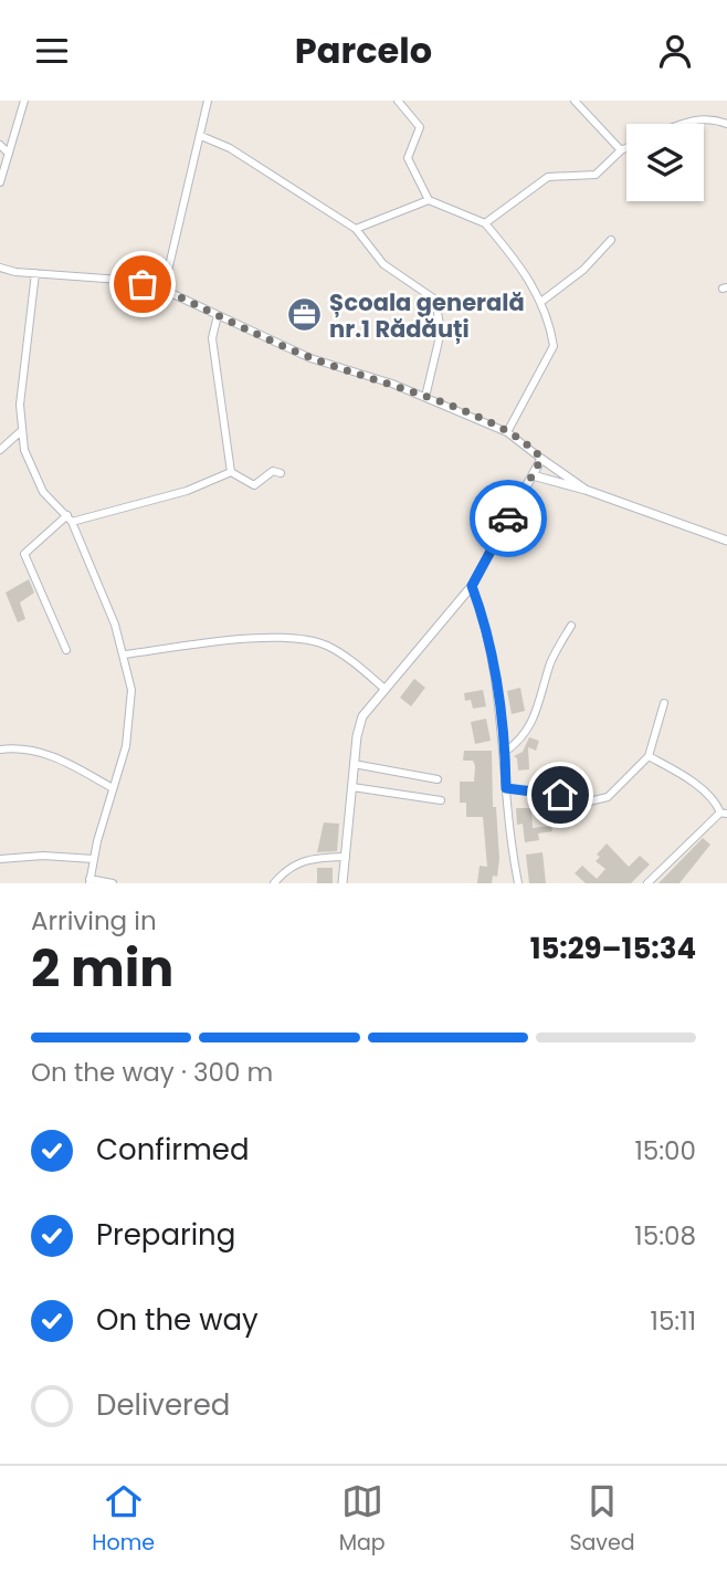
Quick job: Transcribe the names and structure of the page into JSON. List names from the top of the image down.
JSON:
{
  "places": {
    "office": ["Școala generală nr.1 Rădăuți"]
  },
  "page": {
    "header": "Parcelo",
    "heading": ["2 min", "Arriving in", "15:29–15:34"],
    "bar": "On the way · 300 m",
    "list": [
      ["Confirmed", "15:00"],
      ["Preparing", "15:08"],
      ["On the way", "15:11"],
      "Delivered"
    ],
    "tabs": ["Home", "Map", "Saved"]
  }
}
